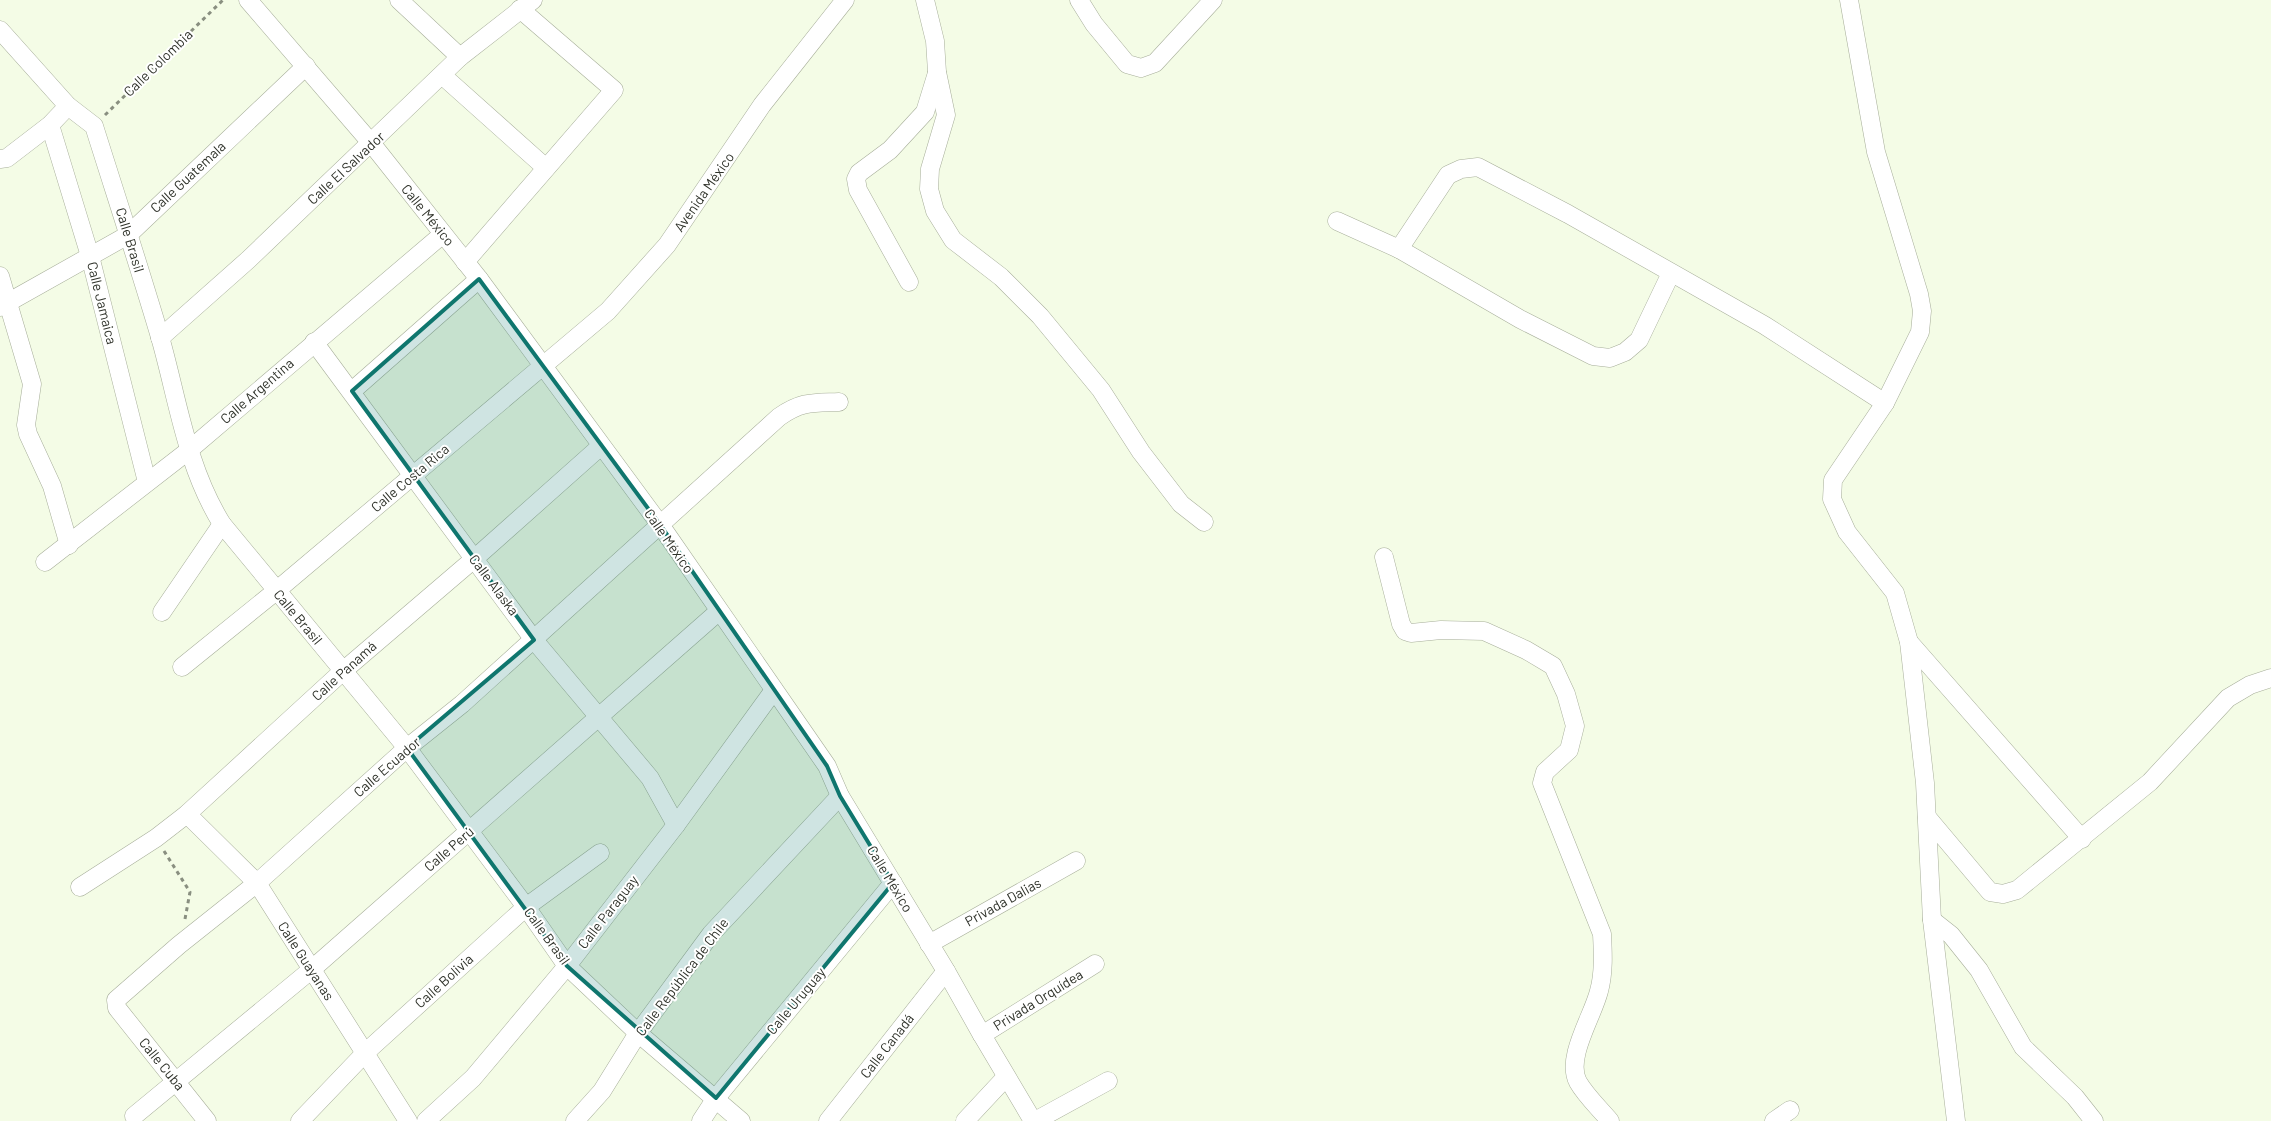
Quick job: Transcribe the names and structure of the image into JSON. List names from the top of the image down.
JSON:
{
  "streets": {
    "street": [
      "Calle El Salvador",
      "Calle Guatemala",
      "Avenida México",
      "Calle México",
      "Calle Brasil",
      "Calle Jamaica",
      "Calle Argentina",
      "Calle Costa Rica",
      "Calle Alaska",
      "Calle Panamá",
      "Calle Ecuador",
      "Calle Perú",
      "Privada Dalias",
      "Calle Paraguay",
      "Calle Guayanas",
      "Calle República de Chile",
      "Calle Bolivia",
      "Privada Orquídea",
      "Calle Uruguay",
      "Calle Canadá",
      "Calle Cuba"
    ],
    "path": ["Calle Colombia"]
  },
  "crossings": [
    ["Calle Colombia", "Calle Brasil"],
    ["Calle El Salvador", "Calle México"],
    ["Calle El Salvador", "Calle Brasil"],
    ["Calle Guatemala", "Calle México"],
    ["Calle Guatemala", "Calle Brasil"],
    ["Calle Guatemala", "Calle Jamaica"],
    ["Avenida México", "Calle México"],
    ["Avenida México", "Calle Costa Rica"],
    ["Calle México", "Calle Argentina"],
    ["Calle México", "Calle Costa Rica"],
    ["Calle México", "Calle Panamá"],
    ["Calle México", "Calle Ecuador"],
    ["Calle México", "Calle Perú"],
    ["Calle México", "Privada Dalias"],
    ["Calle México", "Calle Paraguay"],
    ["Calle México", "Calle República de Chile"],
    ["Calle México", "Privada Orquídea"],
    ["Calle México", "Calle Uruguay"],
    ["Calle México", "Calle Canadá"],
    ["Calle Brasil", "Calle Argentina"],
    ["Calle Brasil", "Calle Costa Rica"],
    ["Calle Brasil", "Calle Panamá"],
    ["Calle Brasil", "Calle Ecuador"],
    ["Calle Brasil", "Calle Perú"],
    ["Calle Brasil", "Calle Paraguay"],
    ["Calle Brasil", "Calle República de Chile"],
    ["Calle Brasil", "Calle Bolivia"],
    ["Calle Brasil", "Calle Uruguay"],
    ["Calle Jamaica", "Calle Argentina"],
    ["Calle Argentina", "Calle Alaska"],
    ["Calle Costa Rica", "Calle Alaska"],
    ["Calle Alaska", "Calle Panamá"],
    ["Calle Alaska", "Calle Ecuador"],
    ["Calle Alaska", "Calle Perú"],
    ["Calle Alaska", "Calle Paraguay"],
    ["Calle Panamá", "Calle Guayanas"],
    ["Calle Ecuador", "Calle Guayanas"],
    ["Calle Ecuador", "Calle Cuba"],
    ["Calle Perú", "Calle Guayanas"],
    ["Calle Perú", "Calle Cuba"],
    ["Calle Guayanas", "Calle Bolivia"]
  ]
}
